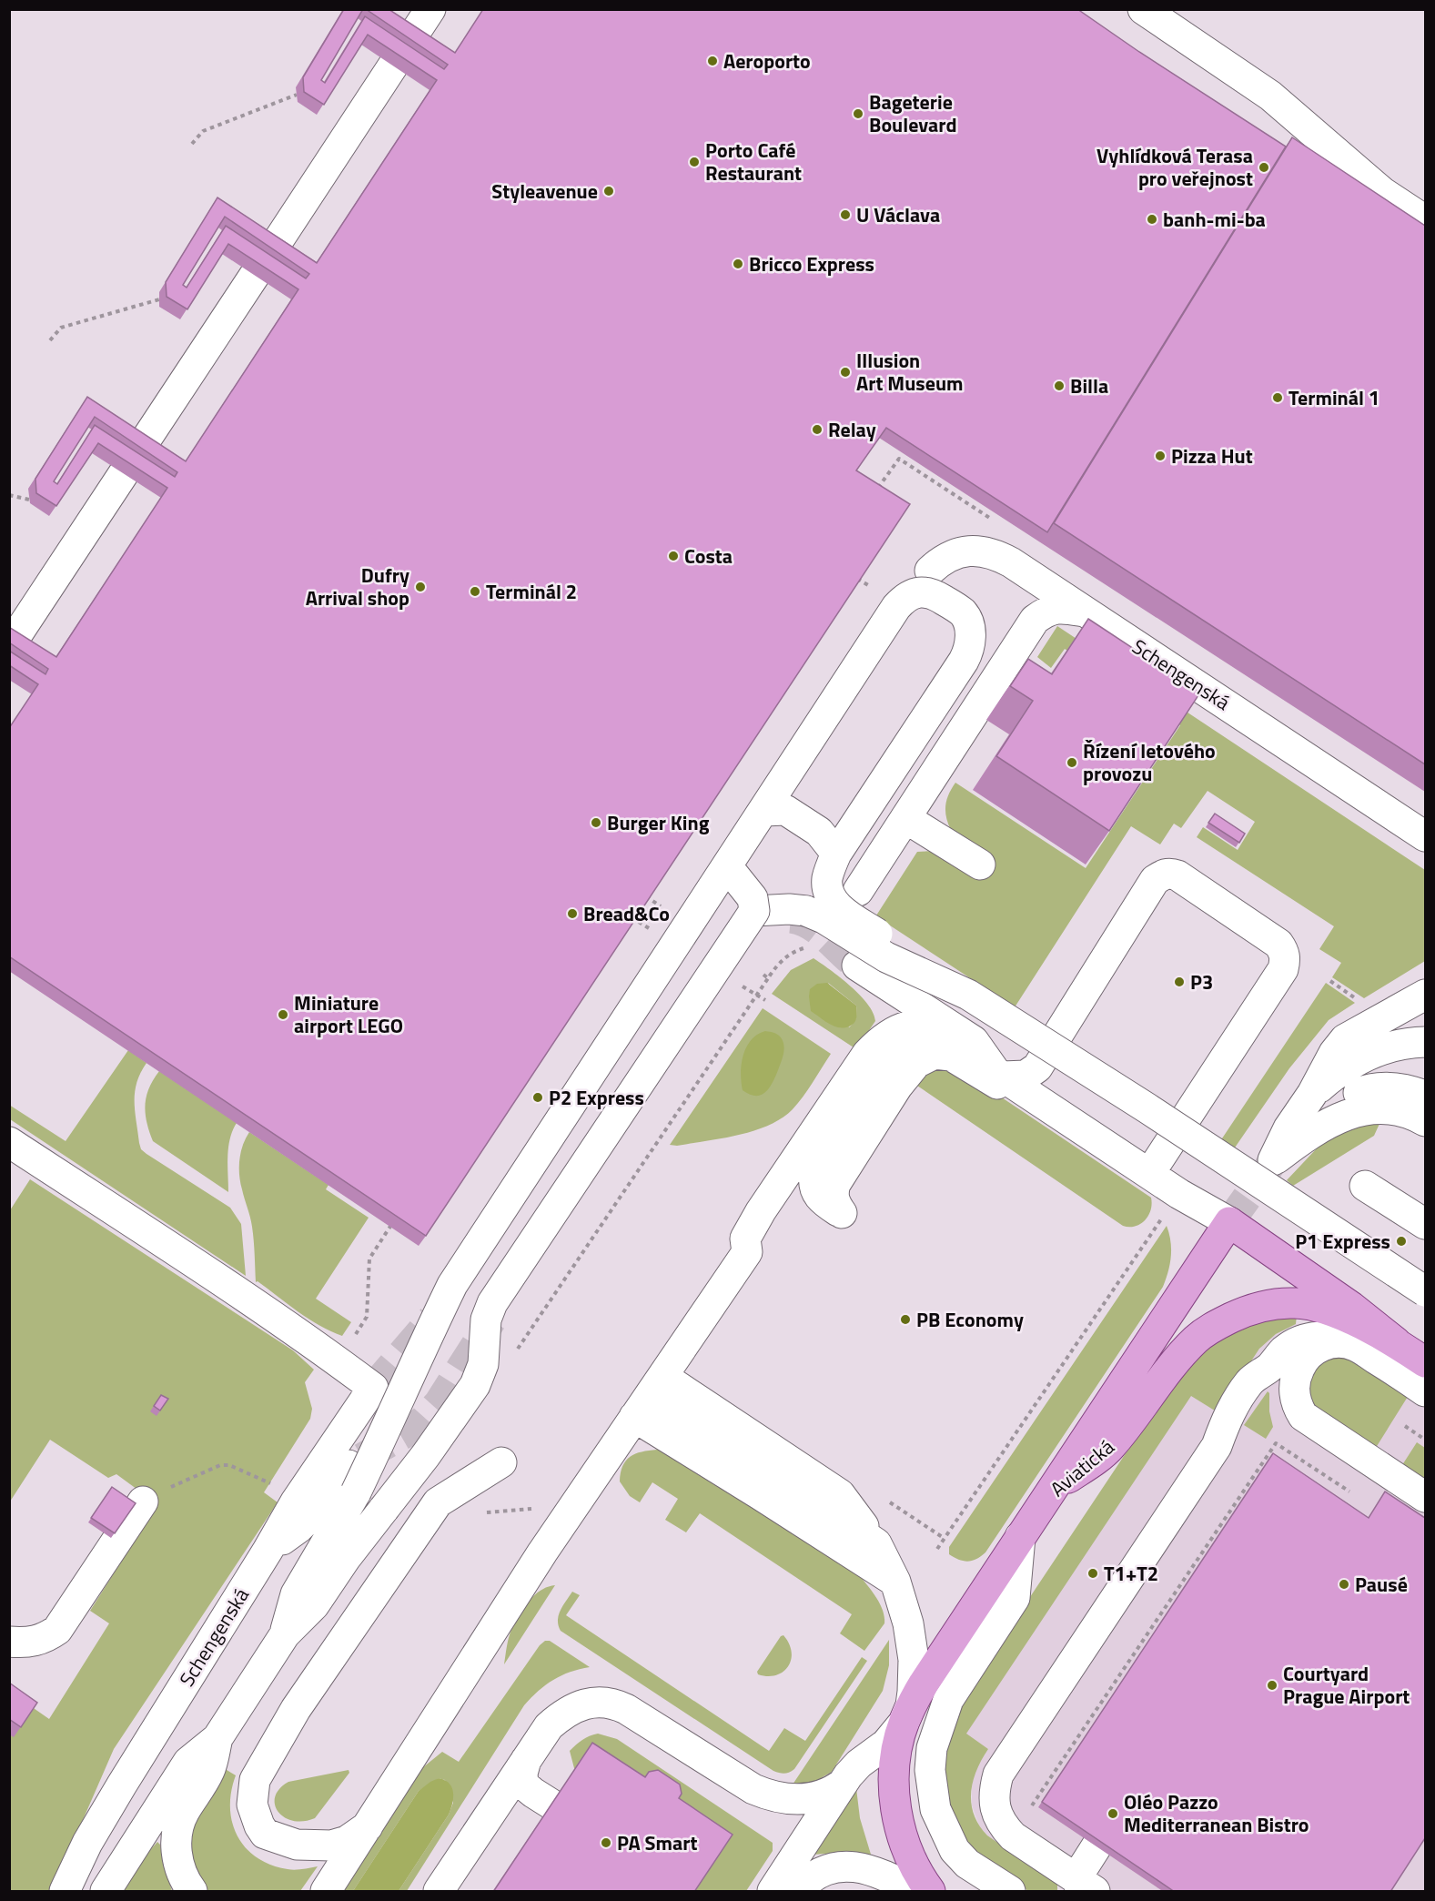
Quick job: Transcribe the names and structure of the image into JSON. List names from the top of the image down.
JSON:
{
  "streets": {
    "main road": ["Aviatická"],
    "street": ["Schengenská"]
  },
  "places": [
    "Aeroporto",
    "Bageterie Boulevard",
    "Porto Café Restaurant",
    "Vyhlídková Terasa pro veřejnost",
    "Styleavenue",
    "U Václava",
    "banh-mi-ba",
    "Bricco Express",
    "Illusion Art Museum",
    "Billa",
    "Terminál 1",
    "Relay",
    "Pizza Hut",
    "Costa",
    "Dufry Arrival shop",
    "Terminál 2",
    "Řízení letového provozu",
    "Burger King",
    "Bread&Co",
    "P3",
    "Miniature airport LEGO",
    "P2 Express",
    "P1 Express",
    "PB Economy",
    "T1+T2",
    "Pausé",
    "Courtyard Prague Airport",
    "Oléo Pazzo Mediterranean Bistro",
    "PA Smart"
  ]
}
